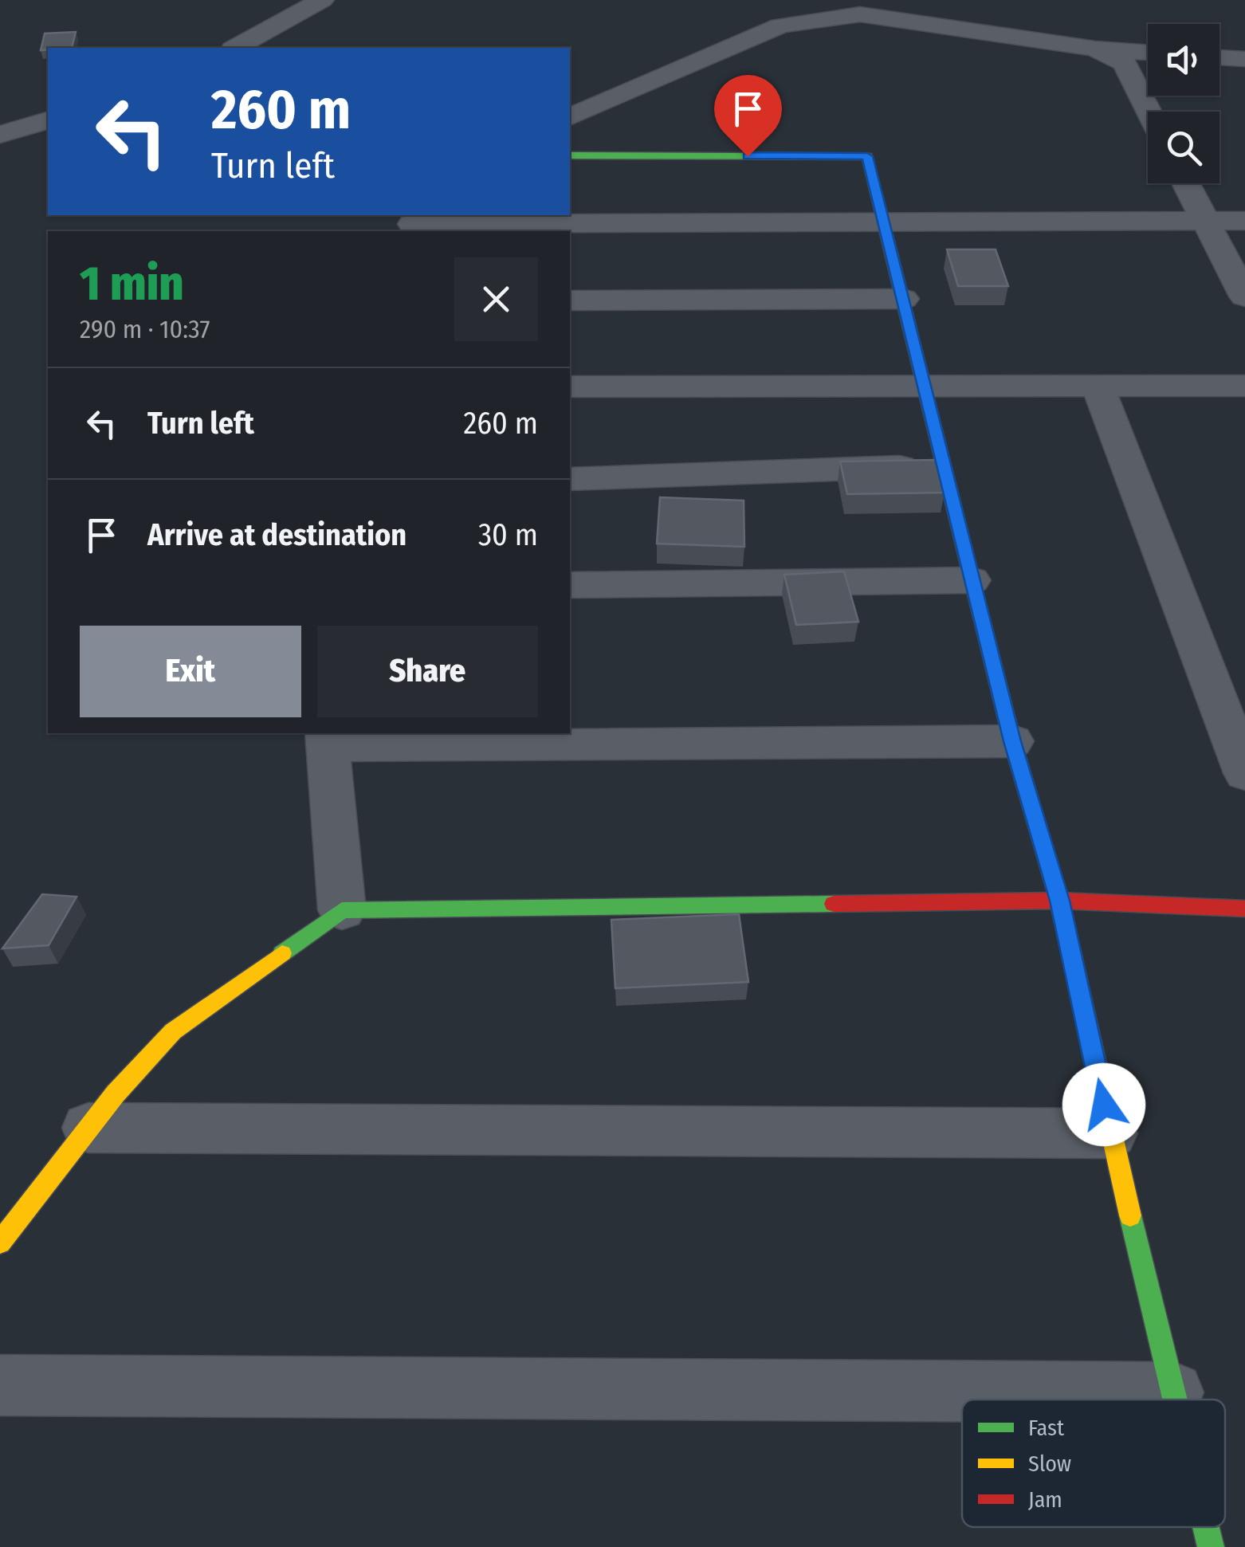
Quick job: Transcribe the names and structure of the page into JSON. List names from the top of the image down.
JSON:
{
  "legend": ["Fast", "Slow", "Jam"],
  "page": {
    "turn": ["260 m", "Turn left"],
    "heading": ["1 min", "290 m · 10:37"],
    "list": [
      {
        "name": "Turn left",
        "value": "260 m"
      },
      {
        "name": "Arrive at destination",
        "value": "30 m"
      }
    ],
    "buttons": ["Exit", "Share"]
  }
}
